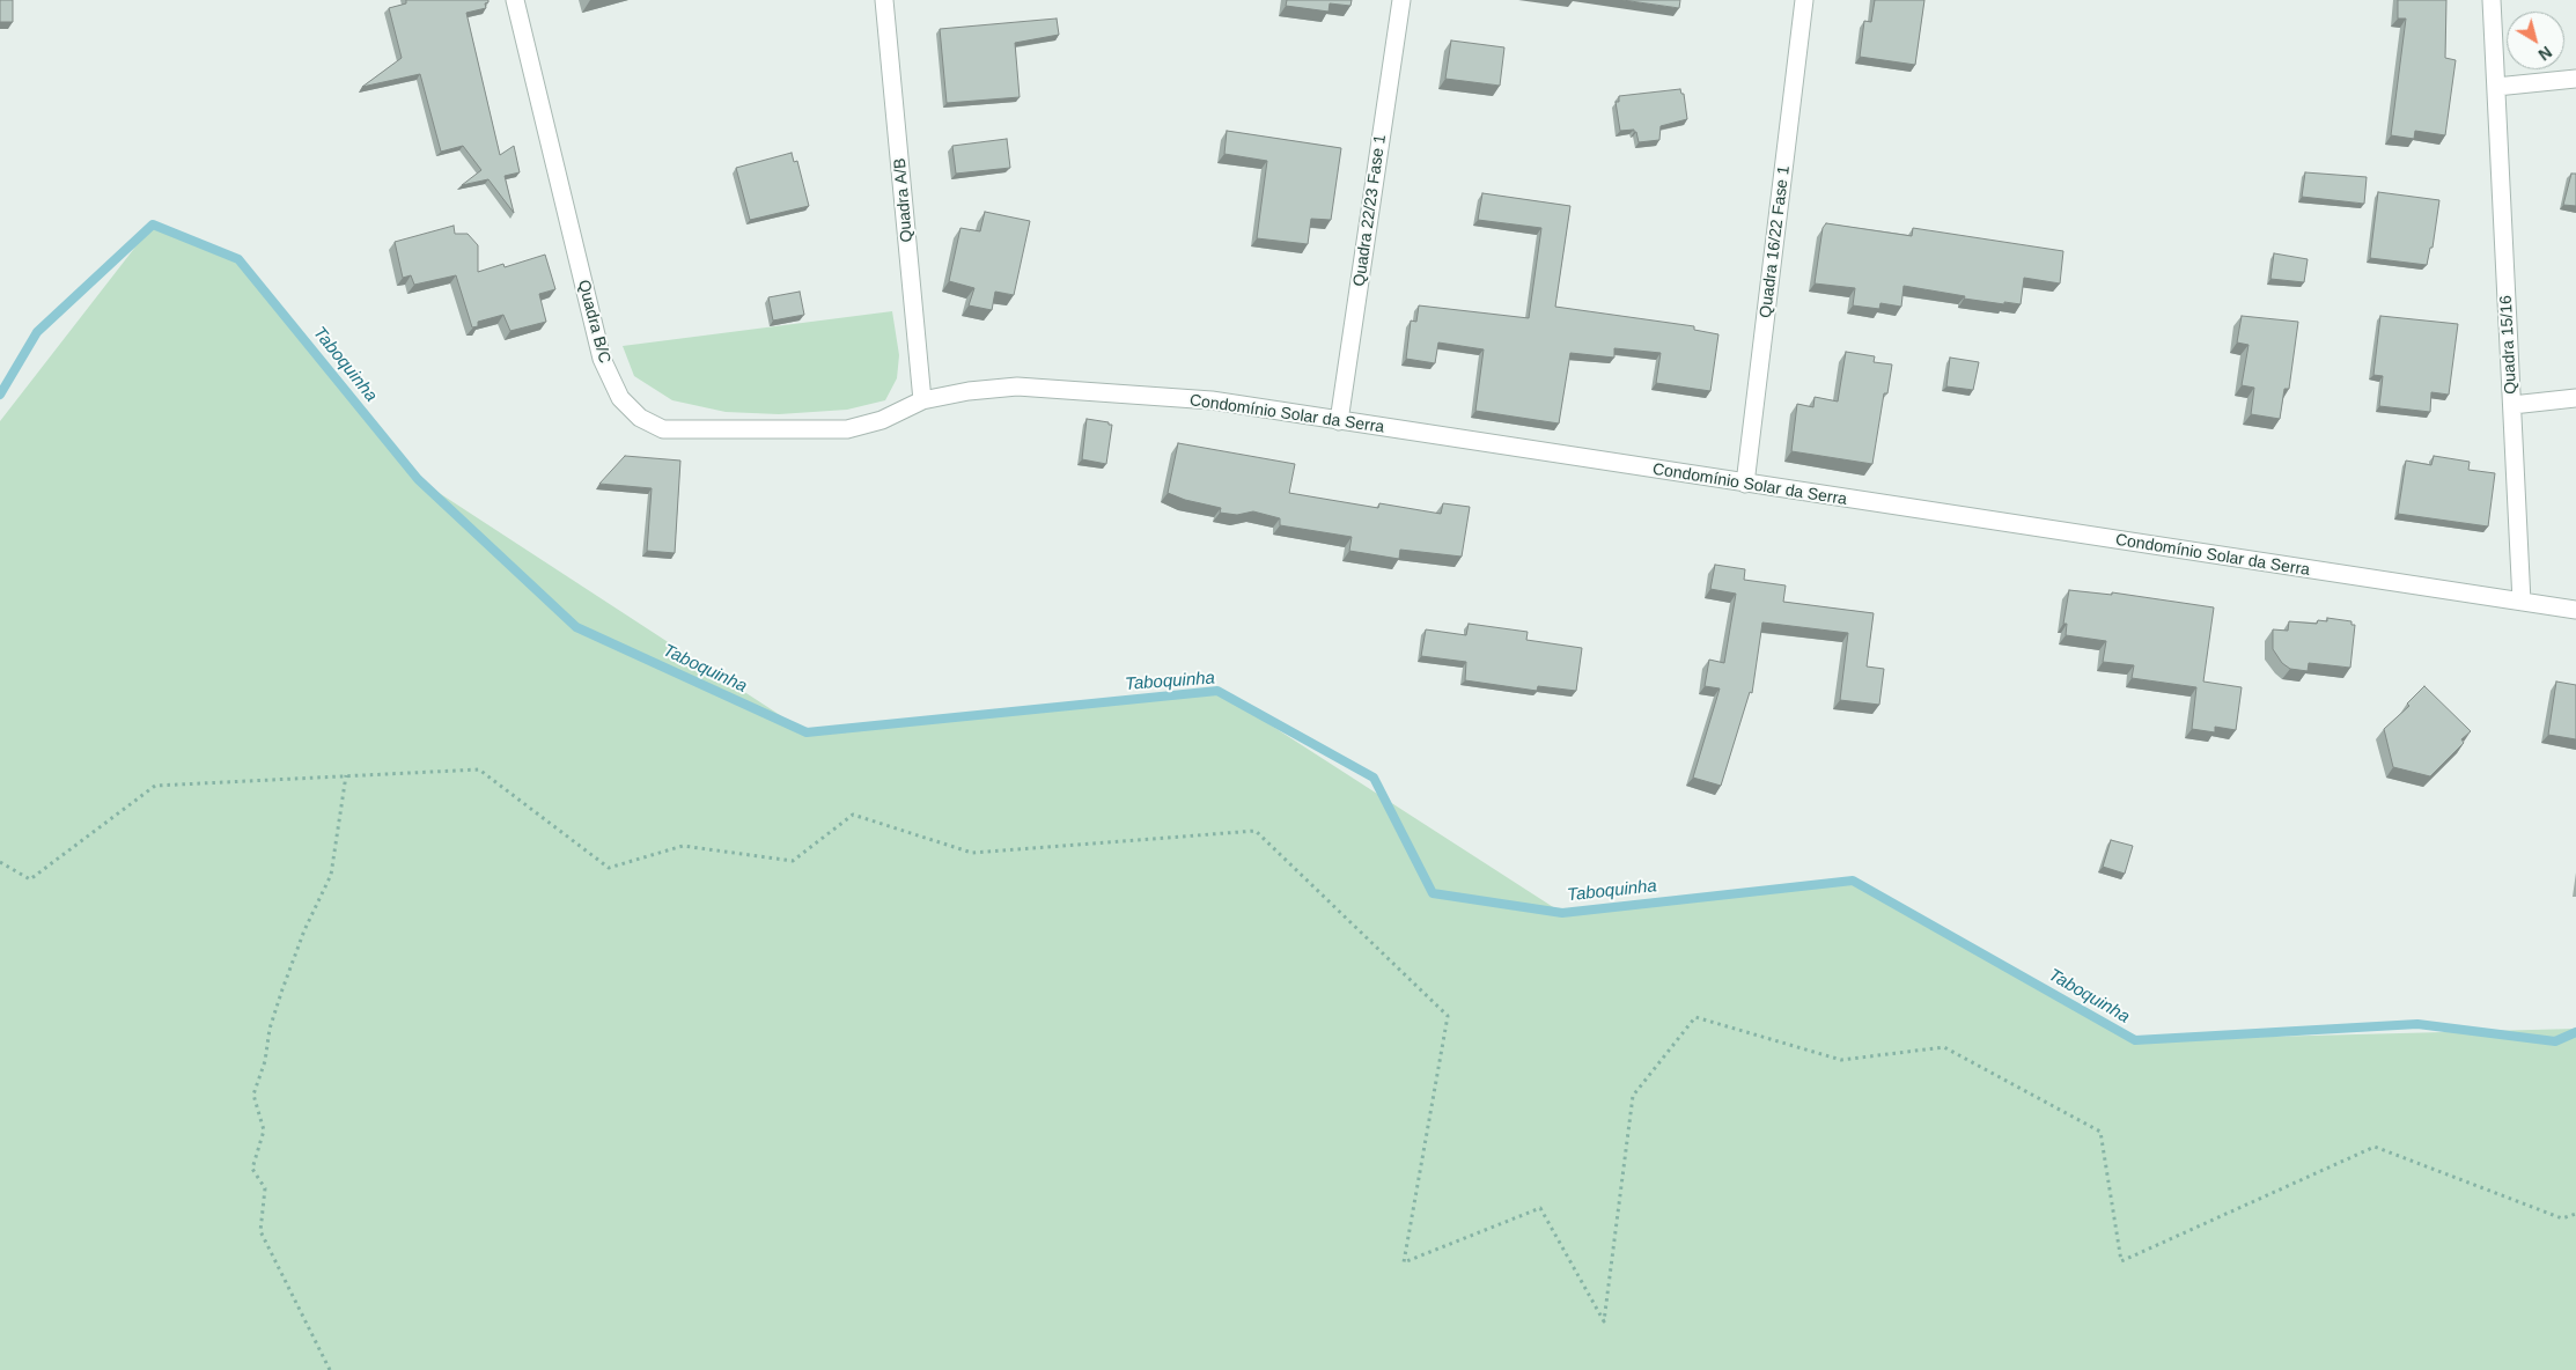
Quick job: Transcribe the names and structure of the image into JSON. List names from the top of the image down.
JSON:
{
  "streets": {
    "street": [
      "Quadra A/B",
      "Quadra 22/23 Fase 1",
      "Quadra 16/22 Fase 1",
      "Quadra B/C",
      "Quadra 15/16",
      "Condomínio Solar da Serra"
    ]
  },
  "crossings": [
    ["Quadra A/B", "Quadra B/C"],
    ["Quadra A/B", "Condomínio Solar da Serra"],
    ["Quadra 22/23 Fase 1", "Condomínio Solar da Serra"],
    ["Quadra 16/22 Fase 1", "Condomínio Solar da Serra"],
    ["Quadra B/C", "Condomínio Solar da Serra"],
    ["Quadra 15/16", "Condomínio Solar da Serra"]
  ],
  "water": ["Taboquinha"],
  "north": "bottom right"
}
